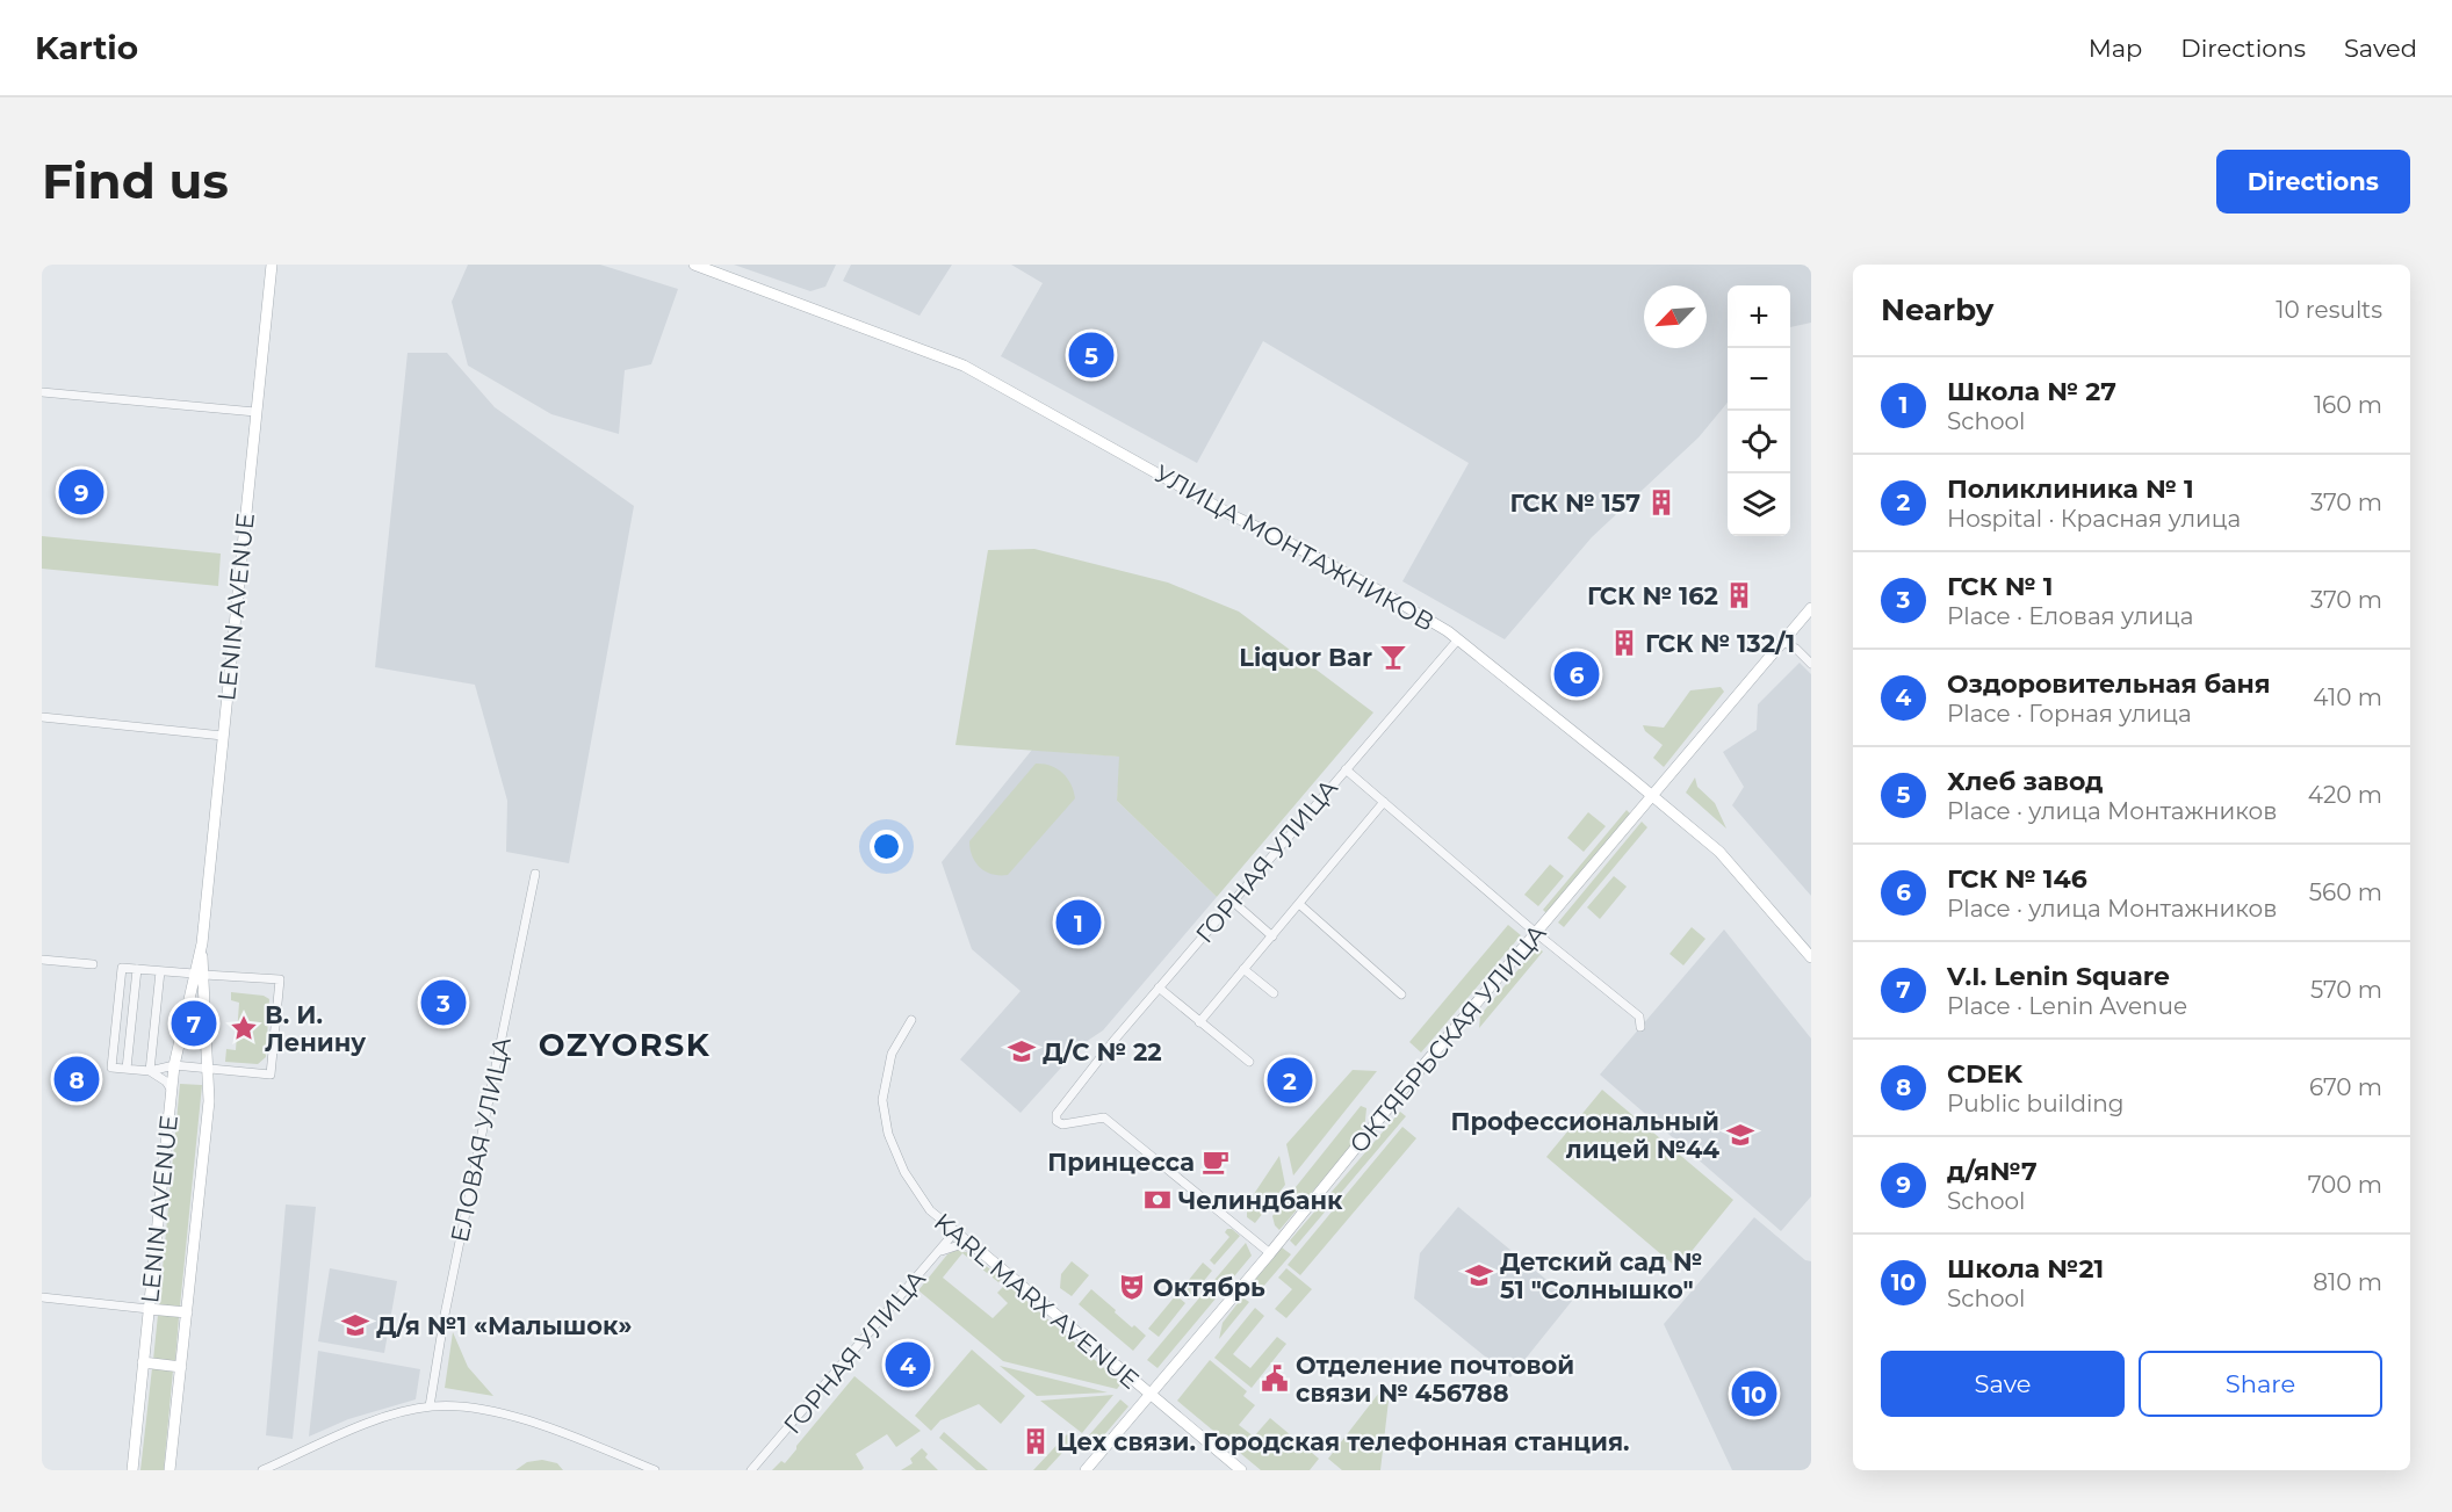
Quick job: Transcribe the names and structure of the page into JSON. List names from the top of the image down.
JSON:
{
  "streets": {
    "street": [
      "УЛИЦА МОНТАЖНИКОВ",
      "LENIN AVENUE",
      "ГОРНАЯ УЛИЦА",
      "ОКТЯБРЬСКАЯ УЛИЦА",
      "ЕЛОВАЯ УЛИЦА",
      "KARL MARX AVENUE"
    ]
  },
  "crossings": [
    ["УЛИЦА МОНТАЖНИКОВ", "ГОРНАЯ УЛИЦА"],
    ["УЛИЦА МОНТАЖНИКОВ", "ОКТЯБРЬСКАЯ УЛИЦА"],
    ["ГОРНАЯ УЛИЦА", "ОКТЯБРЬСКАЯ УЛИЦА"],
    ["ГОРНАЯ УЛИЦА", "KARL MARX AVENUE"],
    ["ОКТЯБРЬСКАЯ УЛИЦА", "KARL MARX AVENUE"]
  ],
  "districts": ["OZYORSK"],
  "places": {
    "building": [
      "ГСК № 157",
      "ГСК № 162",
      "ГСК № 132/1",
      "Цех связи. Городская телефонная станция."
    ],
    "bar": ["Liquor Bar"],
    "place": ["В. И. Ленину"],
    "school or university": [
      "Д/С № 22",
      "Профессиональный лицей №44",
      "Детский сад № 51 \"Солнышко\"",
      "Д/я №1 «Малышок»"
    ],
    "cafe": ["Принцесса"],
    "bank": ["Челиндбанк"],
    "theatre": ["Октябрь"],
    "public building": ["Отделение почтовой связи № 456788"]
  },
  "north": "bottom left",
  "page": {
    "header": "Kartio",
    "nav": ["Map", "Directions", "Saved"],
    "buttons": [
      "Directions",
      ["Save", "Share"]
    ],
    "title": "Find us",
    "heading": ["Nearby", "10 results"],
    "map_buttons": ["+", "−"],
    "pins": [
      "5",
      "9",
      "6",
      "1",
      "3",
      "7",
      "8",
      "2",
      "4",
      "10"
    ],
    "list": [
      {
        "mark": "1",
        "name": "Школа № 27",
        "note": "School",
        "value": "160 m"
      },
      {
        "mark": "2",
        "name": "Поликлиника № 1",
        "note": "Hospital · Красная улица",
        "value": "370 m"
      },
      {
        "mark": "3",
        "name": "ГСК № 1",
        "note": "Place · Еловая улица",
        "value": "370 m"
      },
      {
        "mark": "4",
        "name": "Оздоровительная баня",
        "note": "Place · Горная улица",
        "value": "410 m"
      },
      {
        "mark": "5",
        "name": "Хлеб завод",
        "note": "Place · улица Монтажников",
        "value": "420 m"
      },
      {
        "mark": "6",
        "name": "ГСК № 146",
        "note": "Place · улица Монтажников",
        "value": "560 m"
      },
      {
        "mark": "7",
        "name": "V.I. Lenin Square",
        "note": "Place · Lenin Avenue",
        "value": "570 m"
      },
      {
        "mark": "8",
        "name": "CDEK",
        "note": "Public building",
        "value": "670 m"
      },
      {
        "mark": "9",
        "name": "д/я№7",
        "note": "School",
        "value": "700 m"
      },
      {
        "mark": "10",
        "name": "Школа №21",
        "note": "School",
        "value": "810 m"
      }
    ]
  }
}
